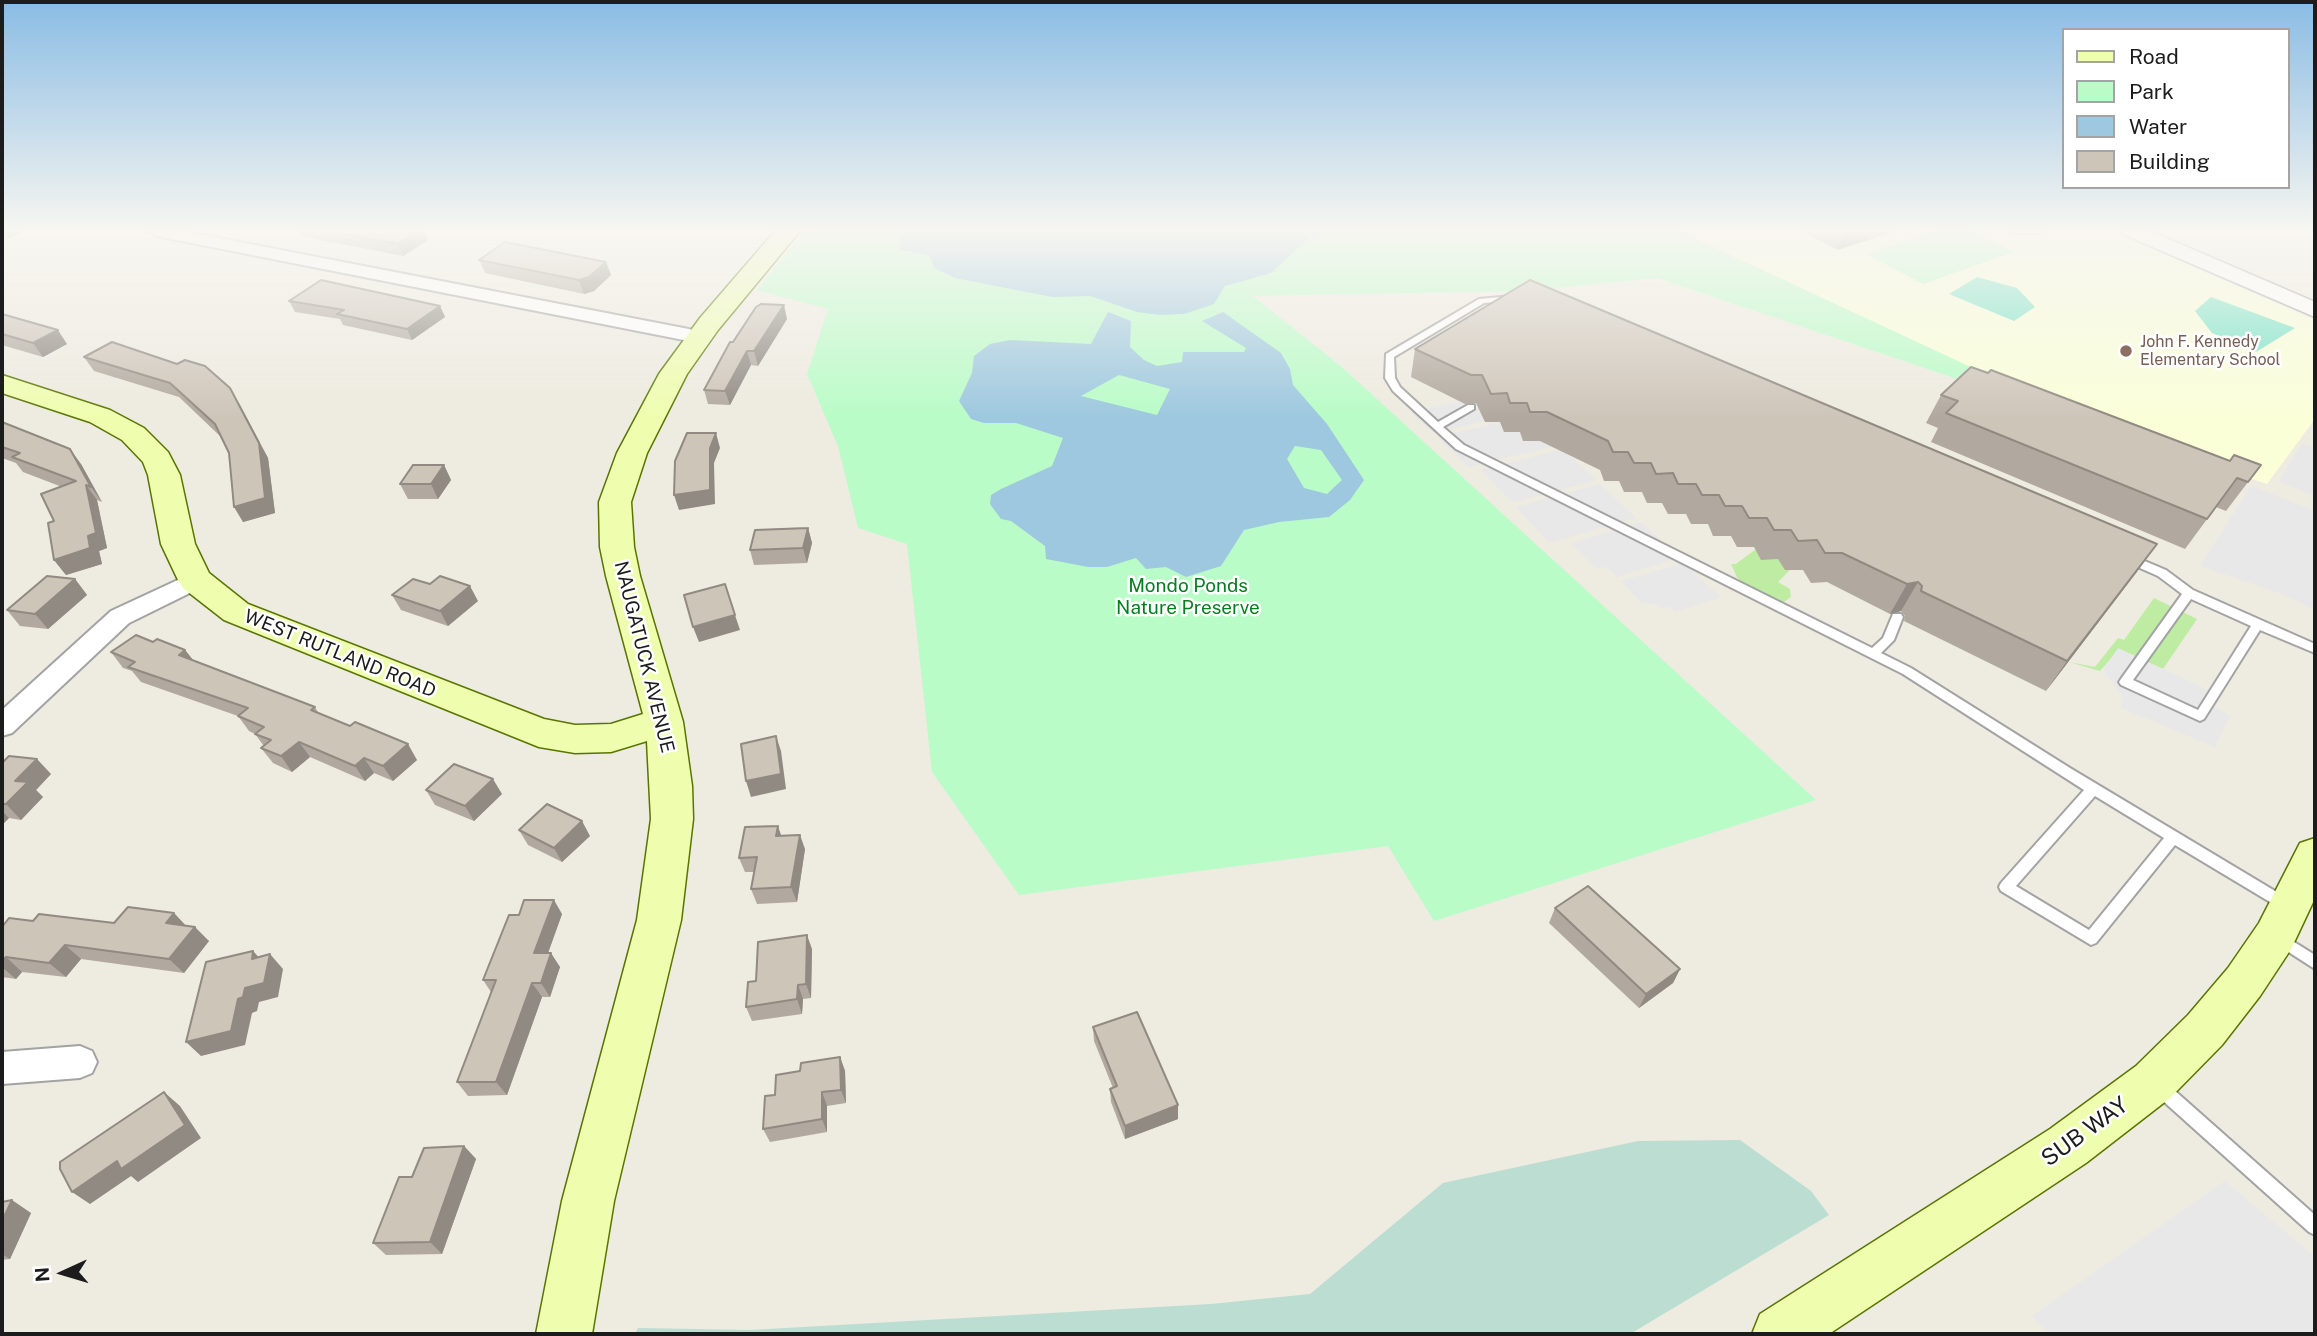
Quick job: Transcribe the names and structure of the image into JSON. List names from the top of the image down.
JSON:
{
  "streets": {
    "main road": ["WEST RUTLAND ROAD", "NAUGATUCK AVENUE", "SUB WAY"]
  },
  "crossings": [
    ["WEST RUTLAND ROAD", "NAUGATUCK AVENUE"]
  ],
  "parks": ["Mondo Ponds Nature Preserve"],
  "places": ["John F. Kennedy Elementary School"],
  "legend": [
    "Road",
    "Park",
    "Water",
    "Building"
  ],
  "north": "left"
}
